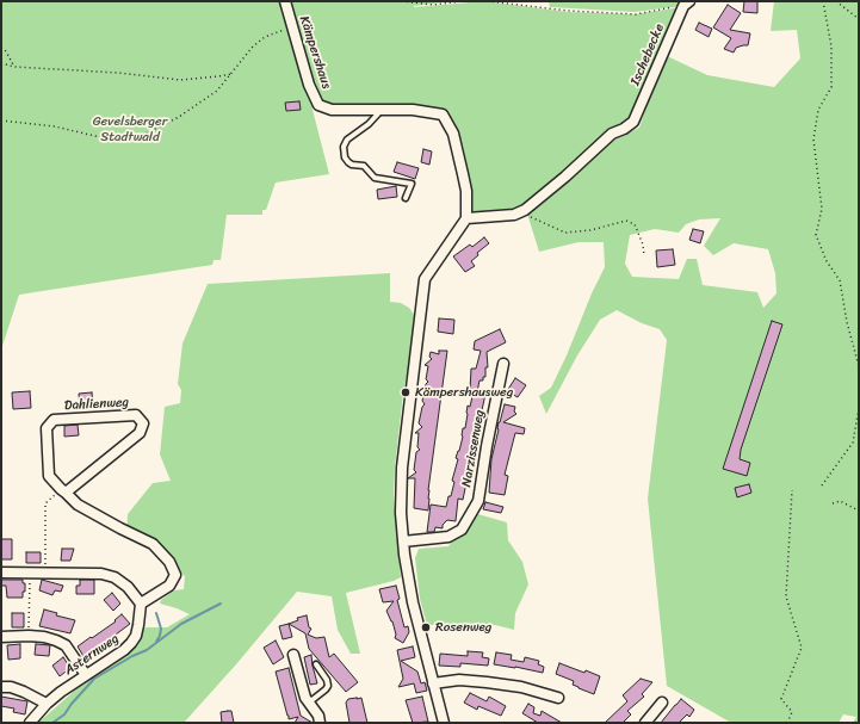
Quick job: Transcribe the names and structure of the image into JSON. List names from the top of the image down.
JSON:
{
  "streets": {
    "street": [
      "Kämpershaus",
      "Ischebecke",
      "Dahlienweg",
      "Narzissenweg",
      "Asternweg"
    ]
  },
  "crossings": [
    ["Dahlienweg", "Asternweg"]
  ],
  "parks": ["Gevelsberger Stadtwald"],
  "places": ["Kämpershausweg", "Rosenweg"]
}
